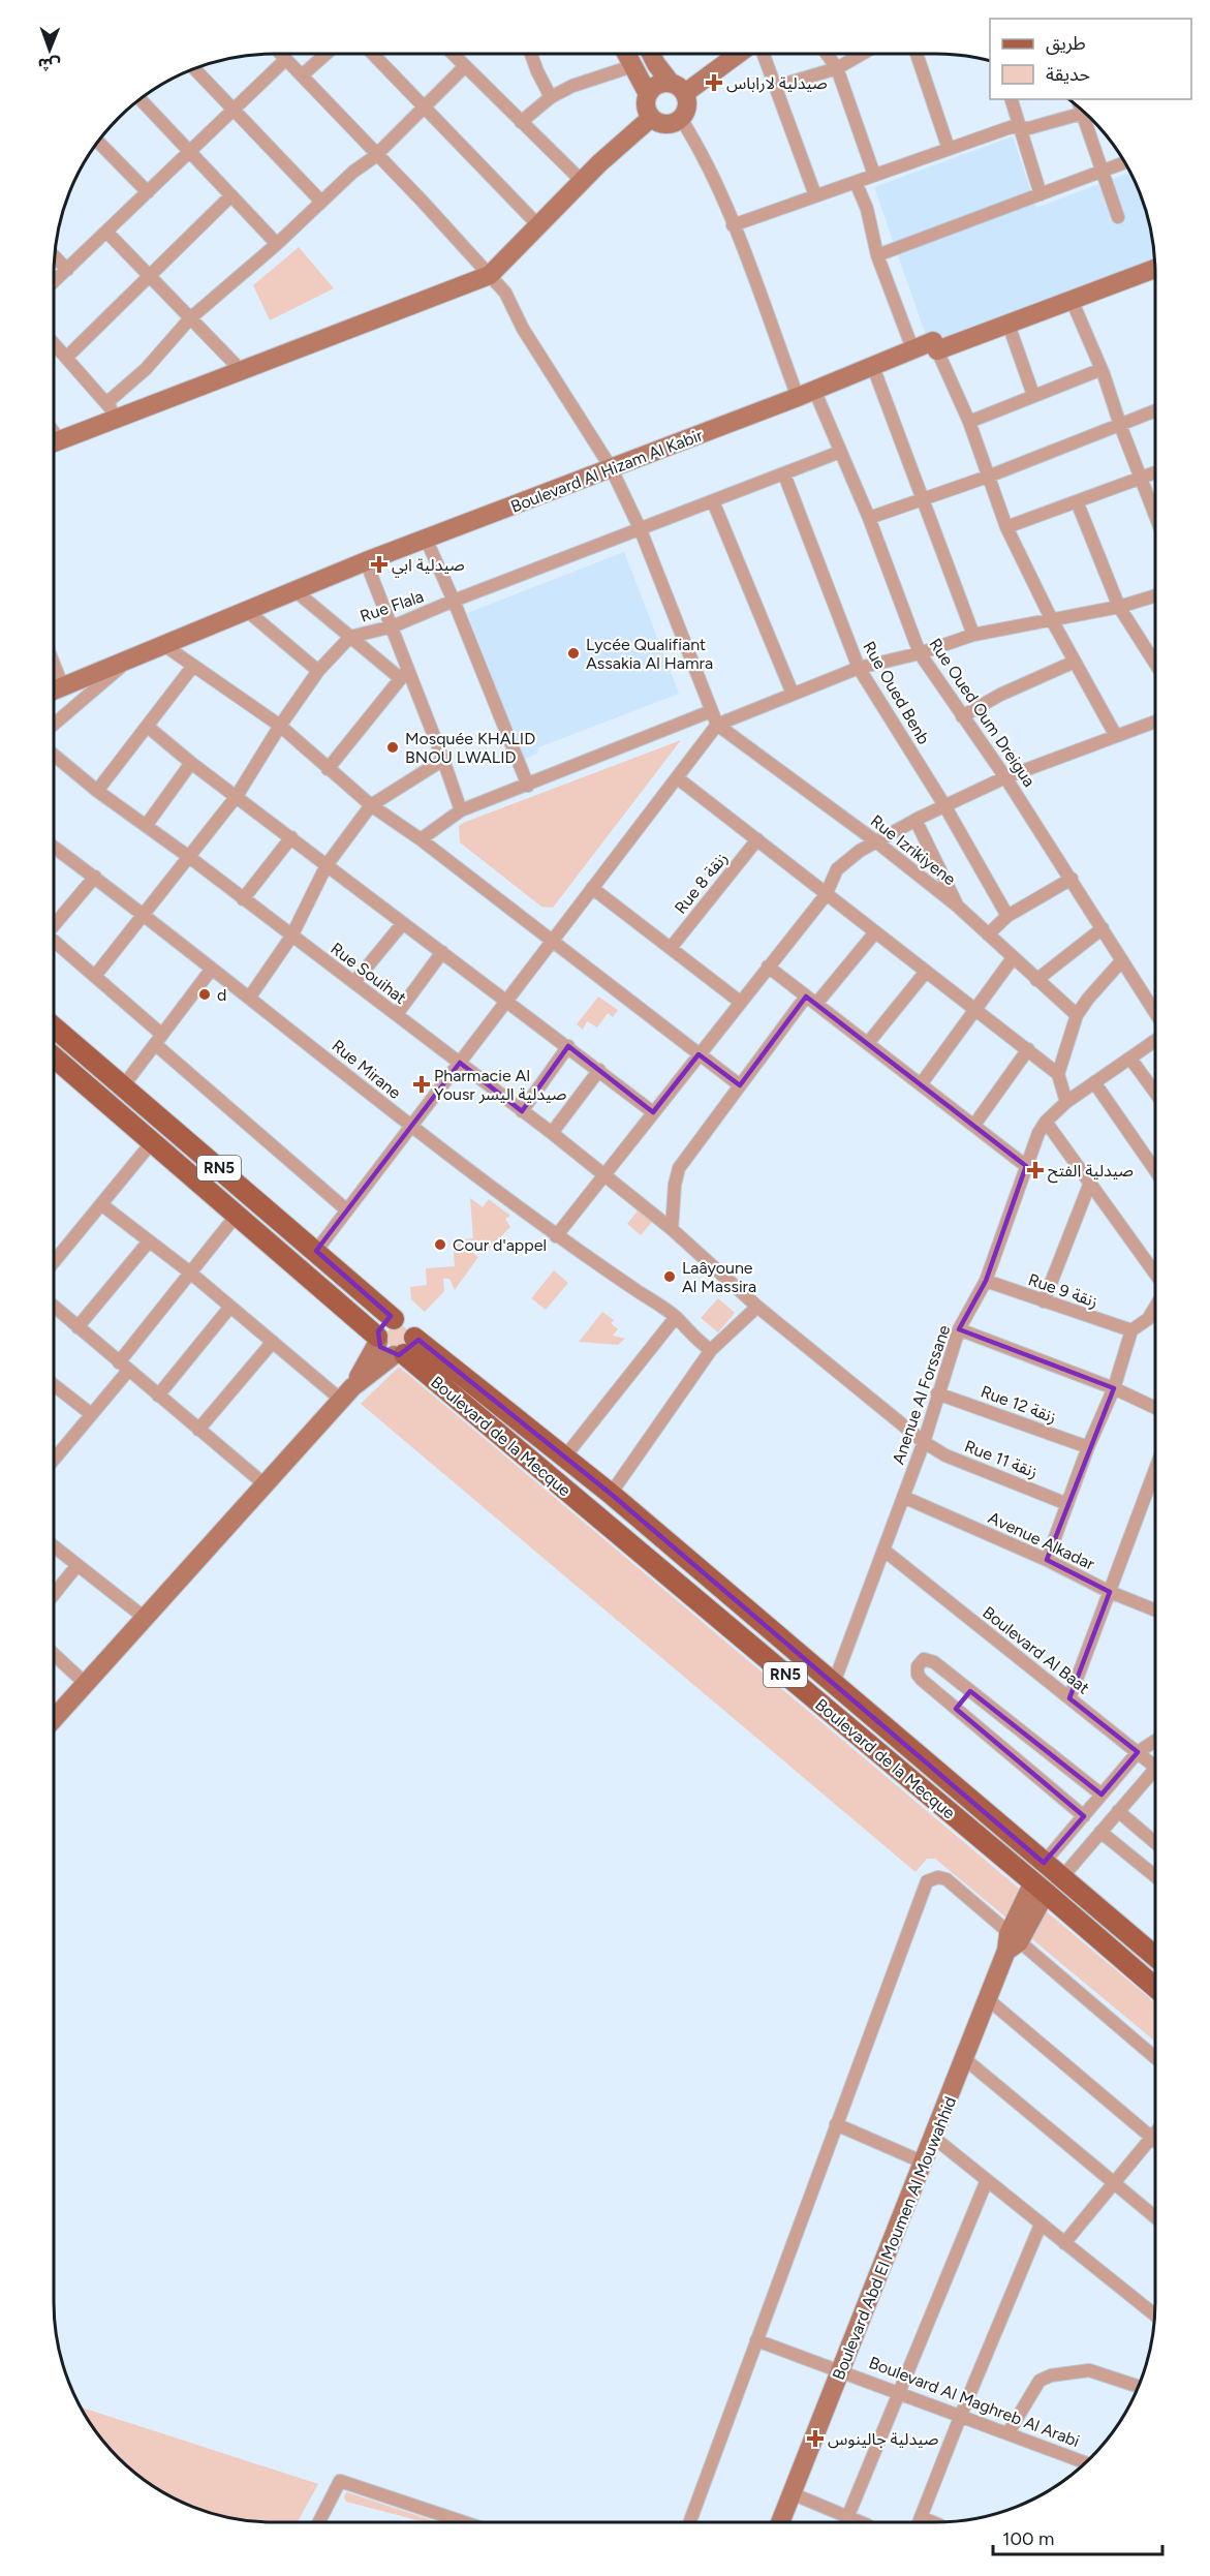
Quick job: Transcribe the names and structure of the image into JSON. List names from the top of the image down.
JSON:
{
  "streets": {
    "main road": ["RN5", "Boulevard de la Mecque"],
    "street": [
      "Boulevard Al Hizam Al Kabir",
      "Rue Flala",
      "Rue Oued Benb",
      "Rue Oued Oum Dreigua",
      "Rue Izrikiyene",
      "Rue 8 زنقة",
      "Rue Souihat",
      "Rue Mirane",
      "Rue 9 زنقة",
      "Anenue Al Forssane",
      "Rue 12 زنقة",
      "Rue 11 زنقة",
      "Avenue Alkadar",
      "Boulevard Al Baat",
      "Boulevard Abd El Moumen Al Mouwahhid",
      "Boulevard Al Maghreb Al Arabi"
    ]
  },
  "crossings": [
    ["Boulevard Al Hizam Al Kabir", "Rue Oued Oum Dreigua"],
    ["Rue Flala", "Rue Oued Benb"],
    ["Rue Flala", "Rue Oued Oum Dreigua"],
    ["Rue Flala", "Rue Souihat"],
    ["Rue Flala", "Rue Mirane"],
    ["Rue Souihat", "Rue 11 زنقة"],
    ["RN5", "Boulevard de la Mecque"],
    ["Rue 9 زنقة", "Anenue Al Forssane"],
    ["Anenue Al Forssane", "Rue 12 زنقة"],
    ["Anenue Al Forssane", "Boulevard de la Mecque"],
    ["Anenue Al Forssane", "Rue 11 زنقة"],
    ["Anenue Al Forssane", "Avenue Alkadar"],
    ["Anenue Al Forssane", "Boulevard Al Baat"],
    ["Boulevard de la Mecque", "Boulevard Abd El Moumen Al Mouwahhid"],
    ["Boulevard Abd El Moumen Al Mouwahhid", "Boulevard Al Maghreb Al Arabi"]
  ],
  "places": {
    "health": [
      "صيدلية لاراباس",
      "صيدلية ابي",
      "Pharmacie Al Yousr صيدلية اليسر",
      "صيدلية الفتح",
      "صيدلية جالينوس"
    ],
    "other": [
      "Lycée Qualifiant Assakia Al Hamra",
      "Mosquée KHALID BNOU LWALID",
      "d",
      "Cour d'appel",
      "Laâyoune Al Massira"
    ]
  },
  "legend": ["طريق", "حديقة"],
  "scale_bar": "100 m",
  "north": "bottom"
}
